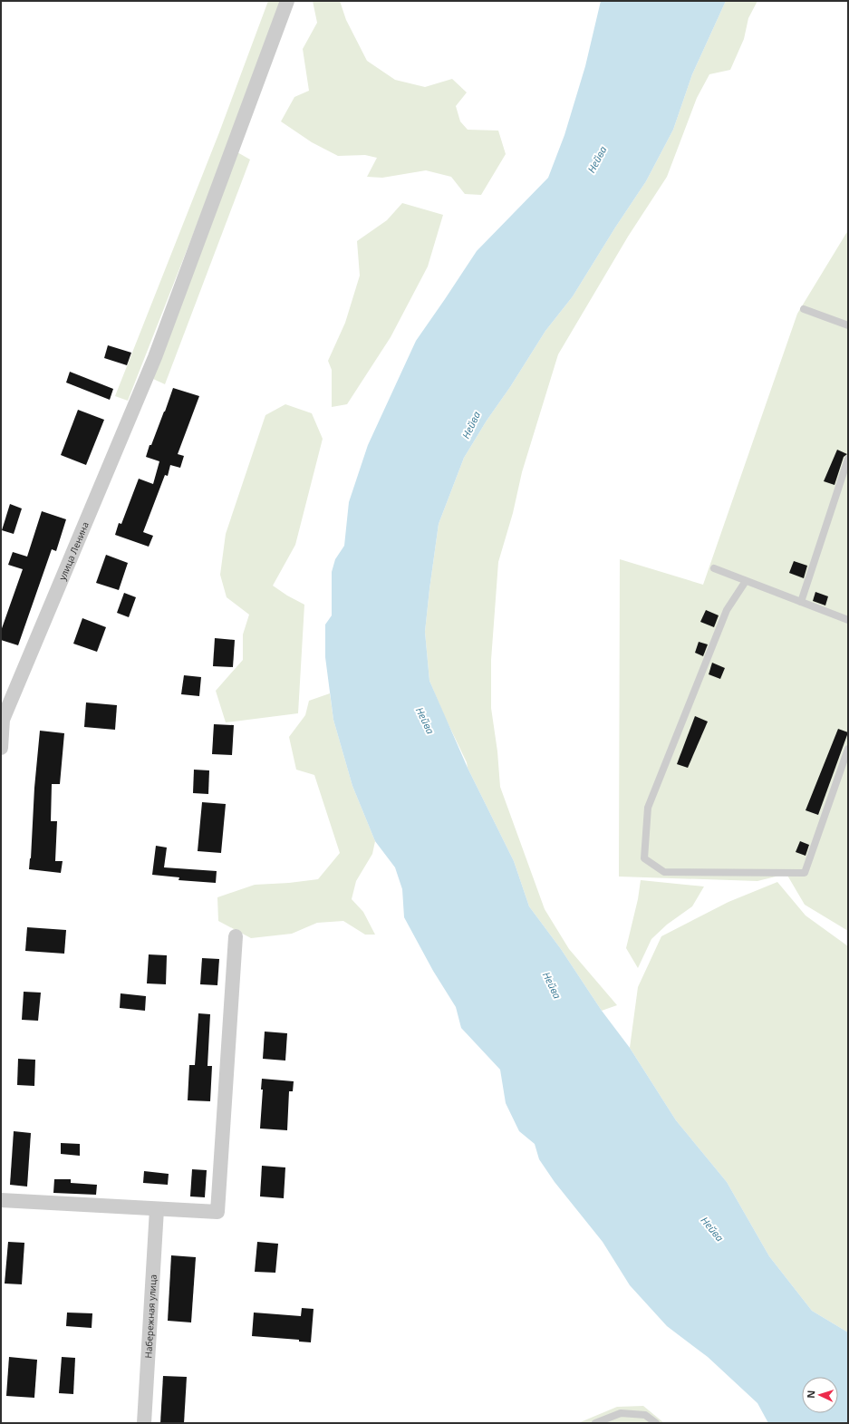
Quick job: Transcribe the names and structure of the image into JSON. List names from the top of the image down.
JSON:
{
  "streets": {
    "street": ["улица Ленина", "Набережная улица"]
  },
  "water": ["Нейва"],
  "north": "left"
}
